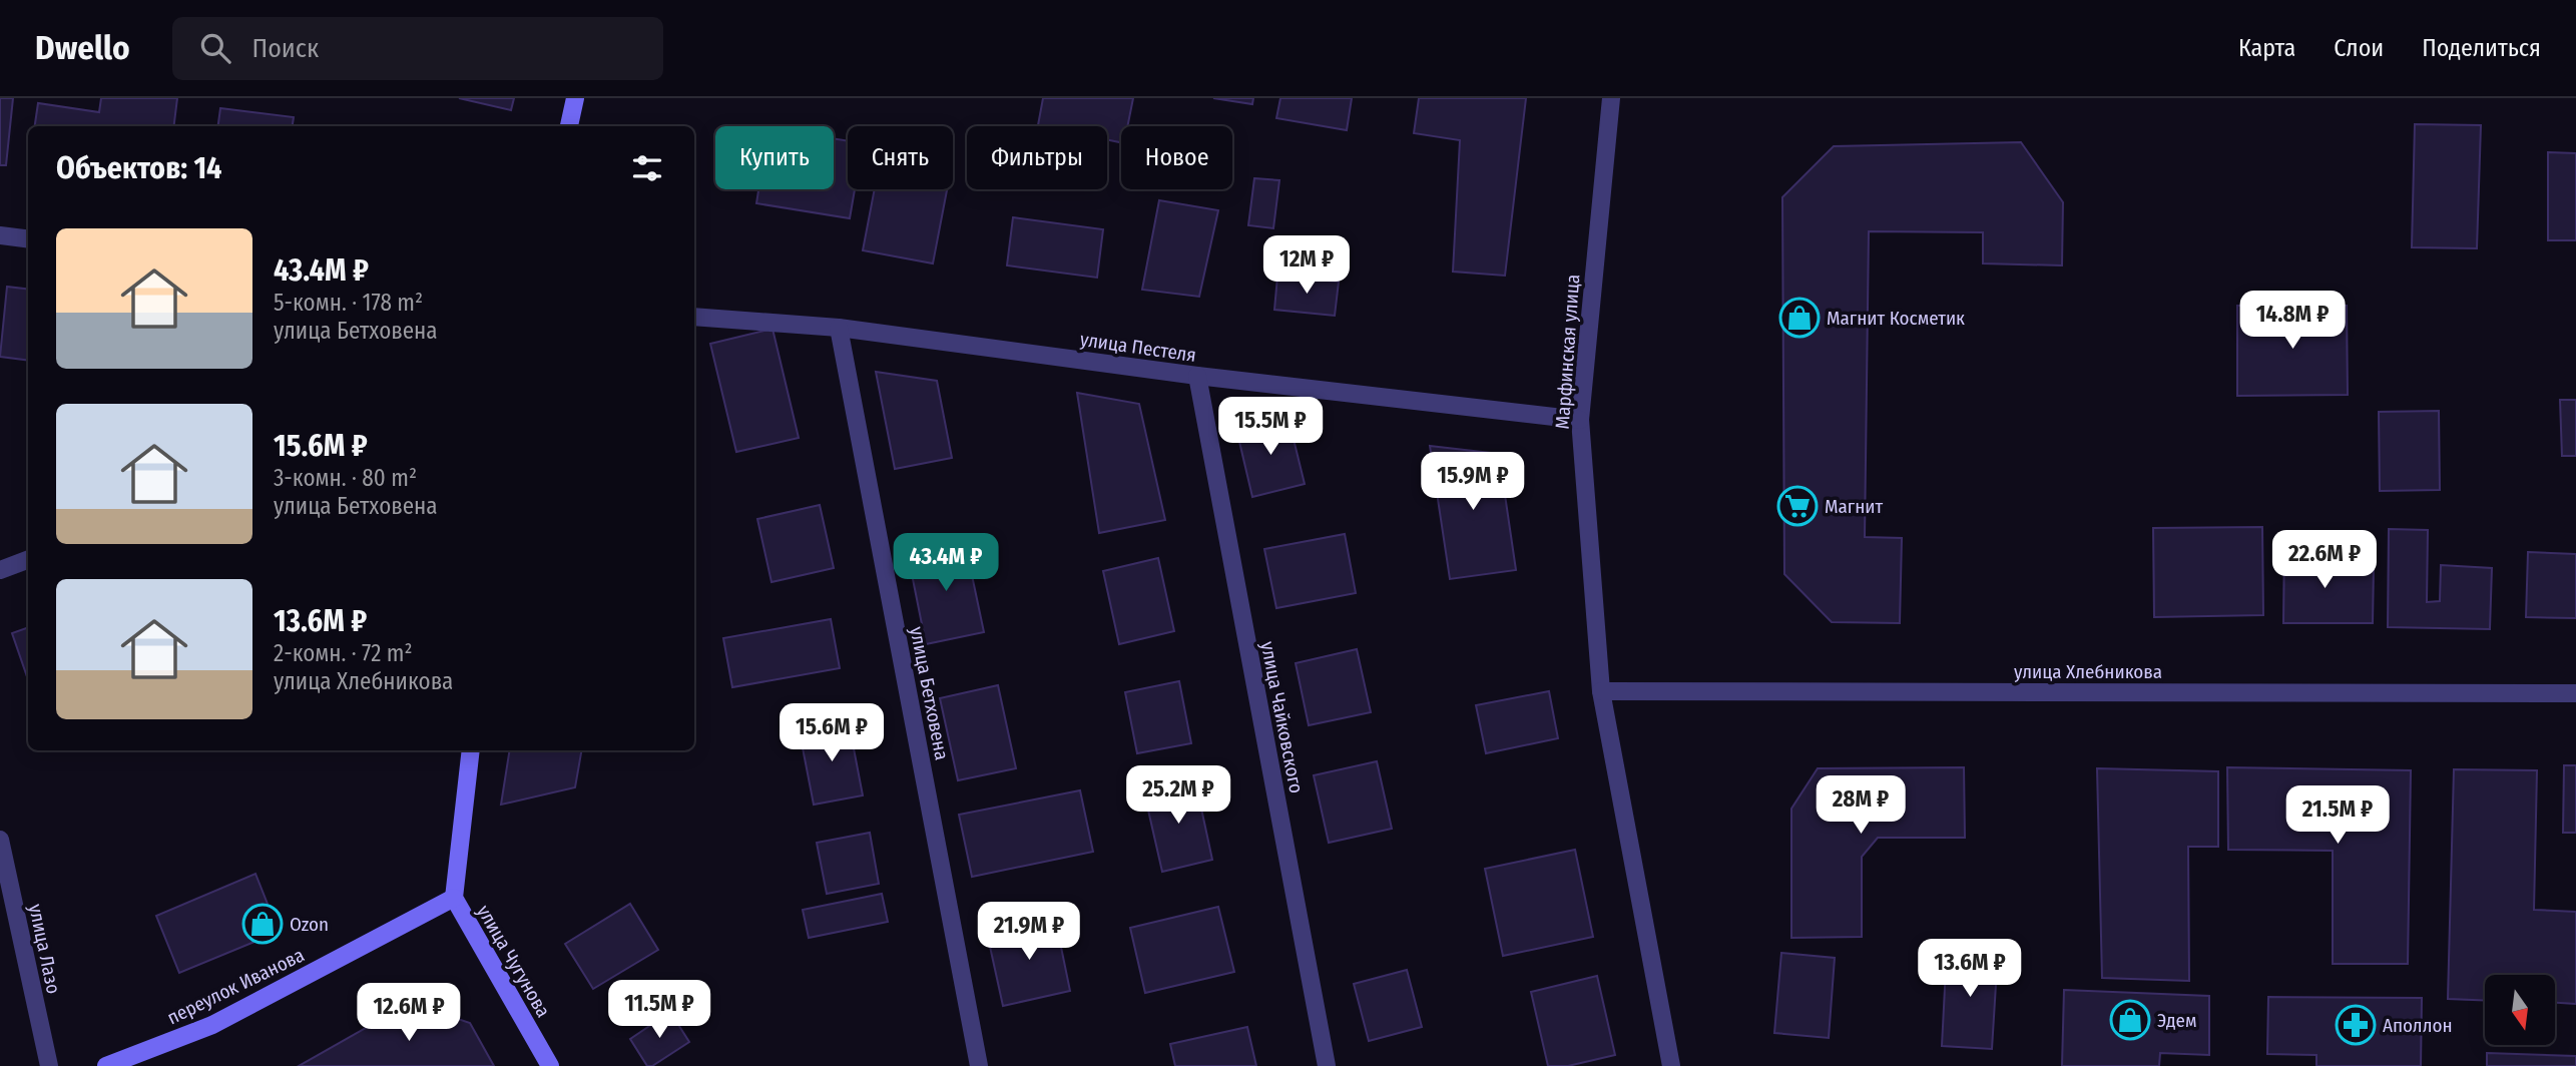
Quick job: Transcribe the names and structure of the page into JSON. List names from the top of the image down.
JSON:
{
  "streets": {
    "street": [
      "улица Пестеля",
      "Марфинская улица",
      "улица Хлебникова",
      "улица Бетховена",
      "улица Чайковского",
      "улица Лазо",
      "улица Чугунова",
      "переулок Иванова"
    ]
  },
  "crossings": [
    ["улица Пестеля", "Марфинская улица"],
    ["улица Пестеля", "улица Бетховена"],
    ["улица Пестеля", "улица Чайковского"],
    ["Марфинская улица", "улица Хлебникова"],
    ["улица Чугунова", "переулок Иванова"]
  ],
  "places": {
    "shop": ["Магнит Косметик", "Ozon", "Эдем"],
    "supermarket": ["Магнит"],
    "pharmacy": ["Аполлон"]
  },
  "north": "bottom",
  "page": {
    "header": "Dwello",
    "search": "Поиск",
    "nav": ["Карта", "Слои", "Поделиться"],
    "chip": [
      "Купить",
      "Снять",
      "Фильтры",
      "Новое"
    ],
    "heading": "Объектов: 14",
    "list": [
      {
        "name": "43.4M ₽",
        "note": "5-комн. · 178 m² · улица Бетховена"
      },
      {
        "name": "15.6M ₽",
        "note": "3-комн. · 80 m² · улица Бетховена"
      },
      {
        "name": "13.6M ₽",
        "note": "2-комн. · 72 m² · улица Хлебникова"
      }
    ],
    "price": [
      "12M ₽",
      "14.8M ₽",
      "15.5M ₽",
      "15.9M ₽",
      "22.6M ₽",
      "43.4M ₽",
      "15.6M ₽",
      "25.2M ₽",
      "28M ₽",
      "21.5M ₽",
      "21.9M ₽",
      "13.6M ₽",
      "11.5M ₽",
      "12.6M ₽"
    ]
  }
}
